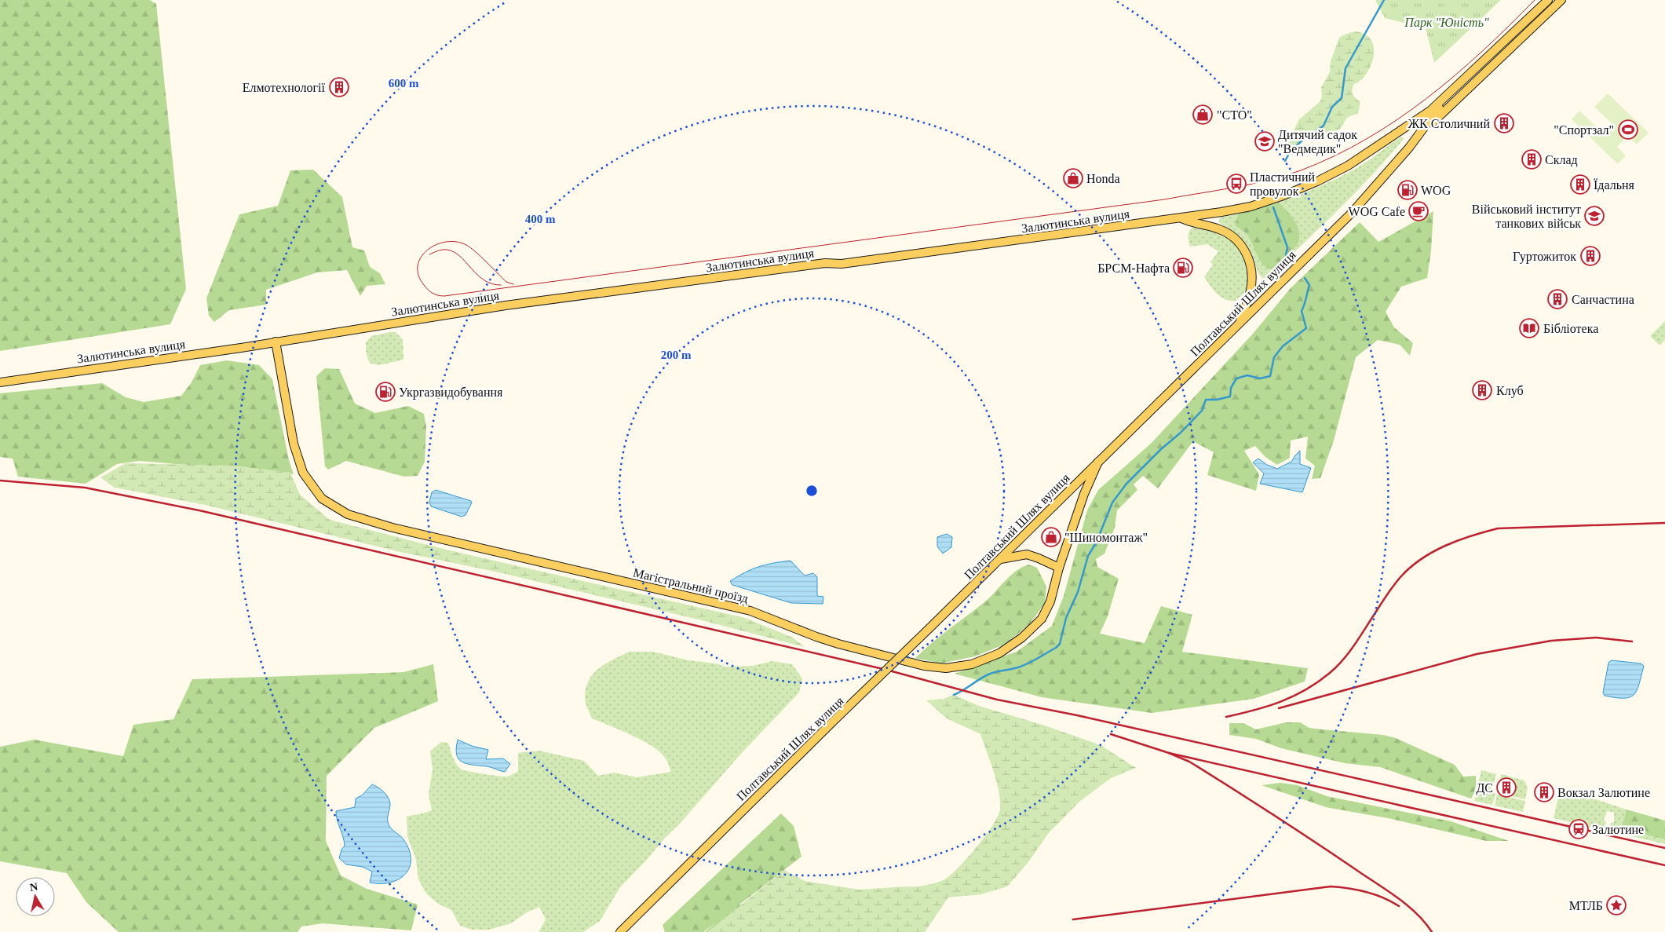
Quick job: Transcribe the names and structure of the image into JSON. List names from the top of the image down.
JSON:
{
  "streets": {
    "main road": ["Залютинська вулиця", "Полтавський Шлях вулиця", "Магістральний проїзд"]
  },
  "crossings": [
    ["Залютинська вулиця", "Полтавський Шлях вулиця"],
    ["Залютинська вулиця", "Магістральний проїзд"],
    ["Полтавський Шлях вулиця", "Магістральний проїзд"]
  ],
  "parks": ["Парк \"Юність\""],
  "places": {
    "building": [
      "Елмотехнології",
      "ЖК Столичний",
      "Склад",
      "Їдальня",
      "Гуртожиток",
      "Санчастина",
      "Клуб",
      "ДС",
      "Вокзал Залютине"
    ],
    "shop": ["\"СТО\"", "Honda", "\"Шиномонтаж\""],
    "sports": ["\"Спортзал\""],
    "school or university": ["Дитячий садок \"Ведмедик\"", "Військовий інститут танкових військ"],
    "bus stop": ["Пластичний провулок"],
    "fuel station": ["WOG", "БРСМ-Нафта", "Укргазвидобування"],
    "cafe": ["WOG Cafe"],
    "library": ["Бібліотека"],
    "station": ["Залютине"],
    "place": ["МТЛБ"]
  },
  "north": "top",
  "rings": ["600 m", "400 m", "200 m"]
}
